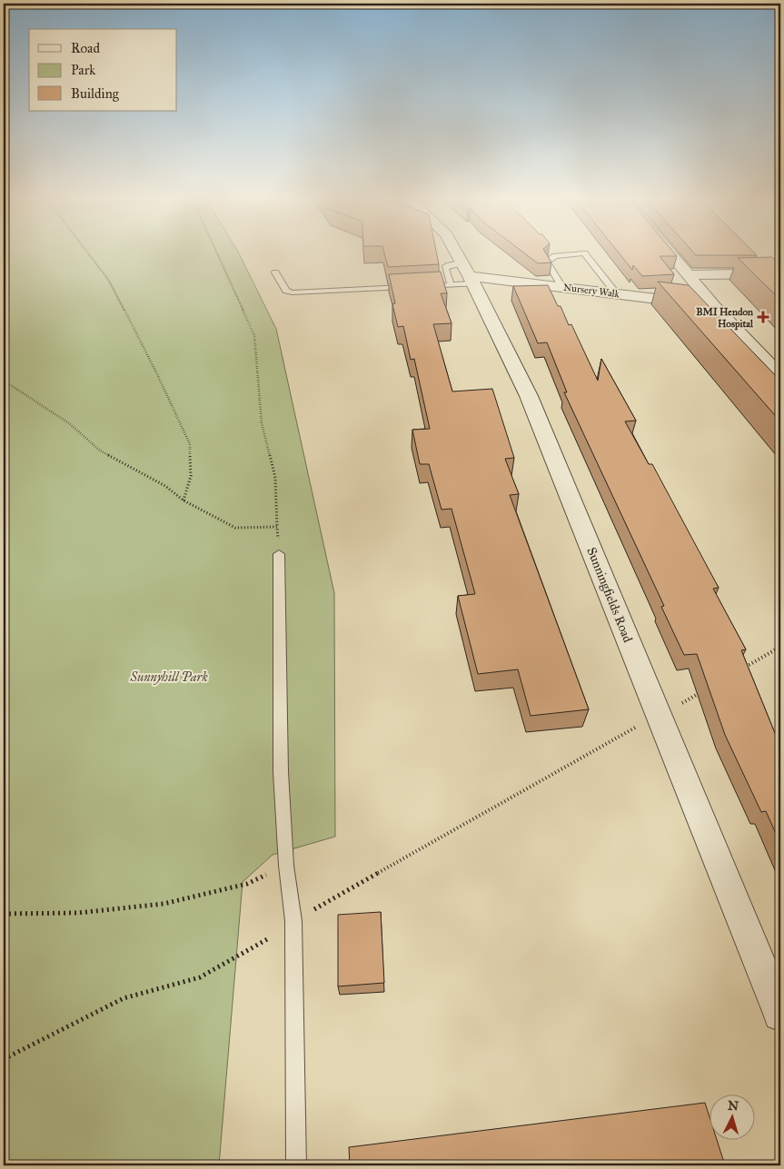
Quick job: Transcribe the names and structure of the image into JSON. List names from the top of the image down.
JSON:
{
  "streets": {
    "street": ["Nursery Walk", "Sunningfields Road"]
  },
  "crossings": [
    ["Nursery Walk", "Sunningfields Road"]
  ],
  "parks": ["Sunnyhill Park"],
  "places": {
    "health": ["BMI Hendon Hospital"]
  },
  "legend": ["Road", "Park", "Building"],
  "north": "top"
}
